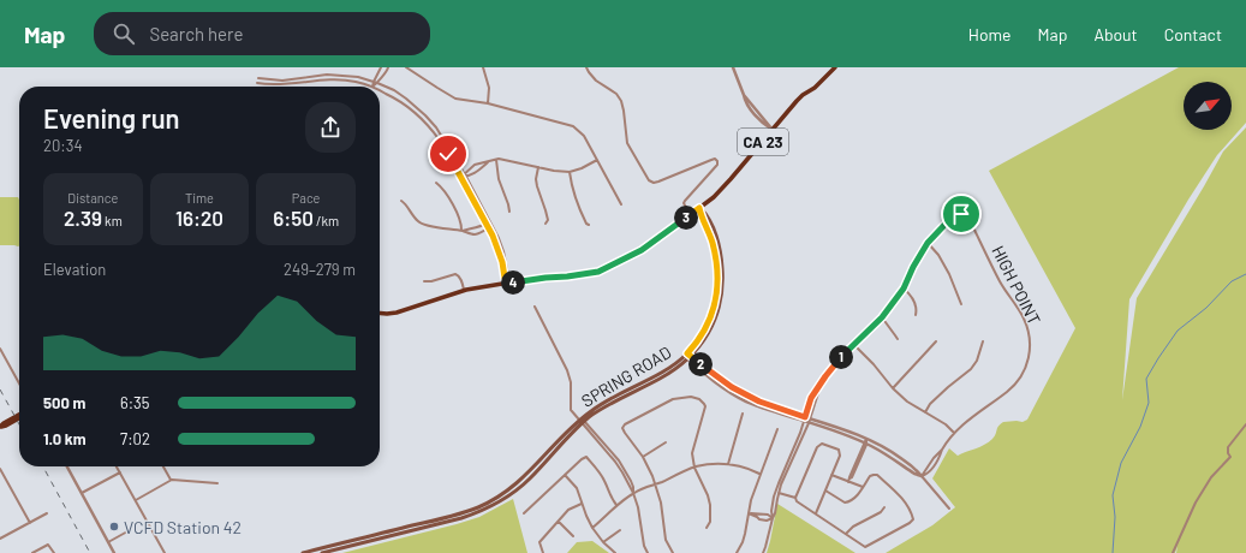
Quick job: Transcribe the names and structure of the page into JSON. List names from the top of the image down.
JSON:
{
  "streets": {
    "main road": ["CA 23", "SPRING ROAD"],
    "street": ["HIGH POINT"]
  },
  "crossings": [
    ["CA 23", "SPRING ROAD"]
  ],
  "places": ["VCFD Station 42"],
  "north": "top right",
  "page": {
    "header": "Map",
    "search": "Search here",
    "nav": [
      "Home",
      "Map",
      "About",
      "Contact"
    ],
    "heading": ["Evening run", "20:34"],
    "stats": [
      ["Distance", "2.39 km"],
      ["Time", "16:20"],
      ["Pace", "6:50 /km"]
    ],
    "pins": [
      "3",
      "4",
      "1",
      "2"
    ],
    "chart": ["Elevation", "249–279 m"],
    "list": [
      {
        "name": "500 m",
        "note": "6:35"
      },
      {
        "name": "1.0 km",
        "note": "7:02"
      }
    ]
  }
}
